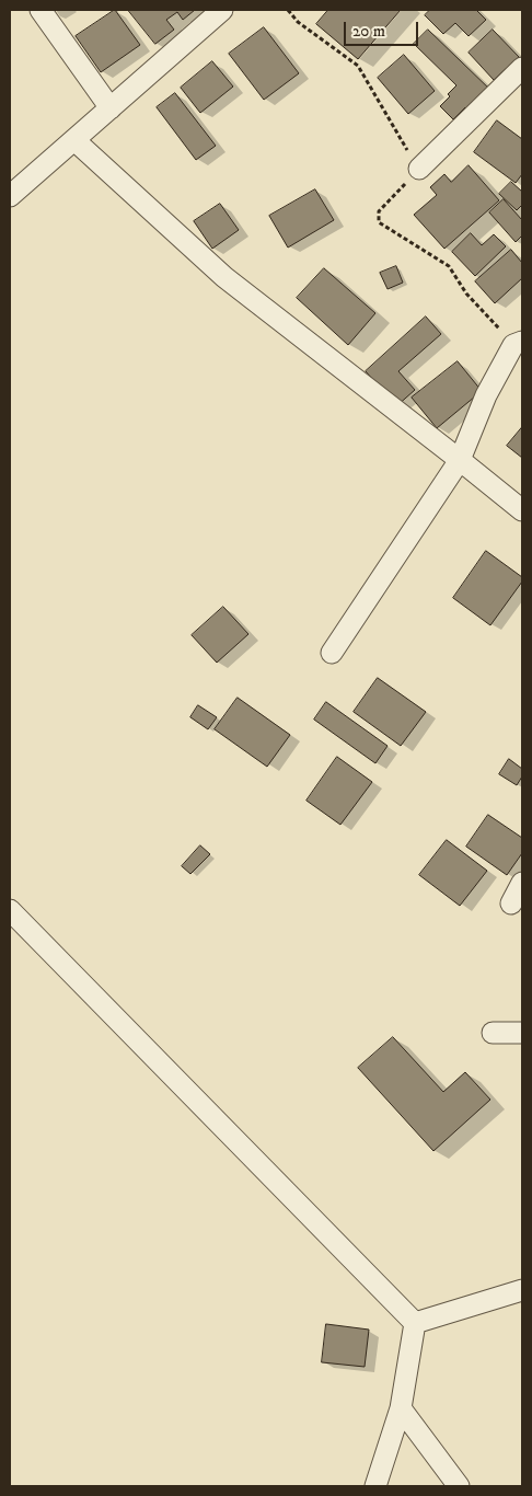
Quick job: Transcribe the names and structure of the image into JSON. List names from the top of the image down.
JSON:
{
  "scale_bar": "20 m"
}
